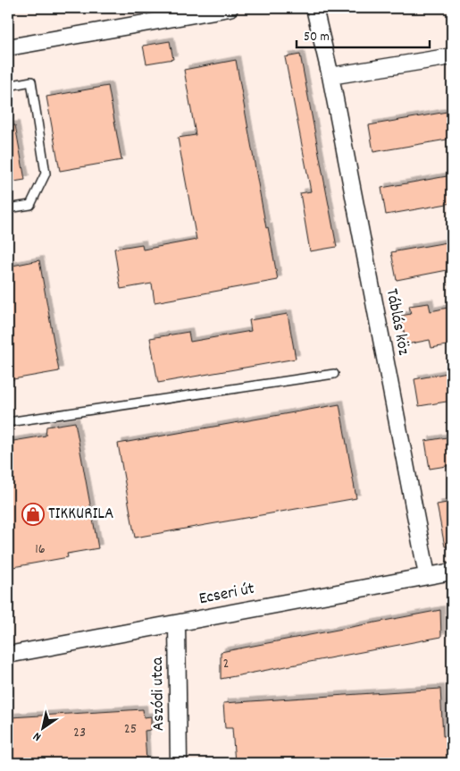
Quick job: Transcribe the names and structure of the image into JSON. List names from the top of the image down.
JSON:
{
  "streets": {
    "street": ["Táblás köz", "Ecseri út", "Aszódi utca"]
  },
  "crossings": [
    ["Táblás köz", "Ecseri út"],
    ["Ecseri út", "Aszódi utca"]
  ],
  "places": {
    "shop": ["TIKKURILA"]
  },
  "house_numbers": [
    "16",
    "2",
    "25",
    "23"
  ],
  "scale_bar": "50 m",
  "north": "bottom left"
}
